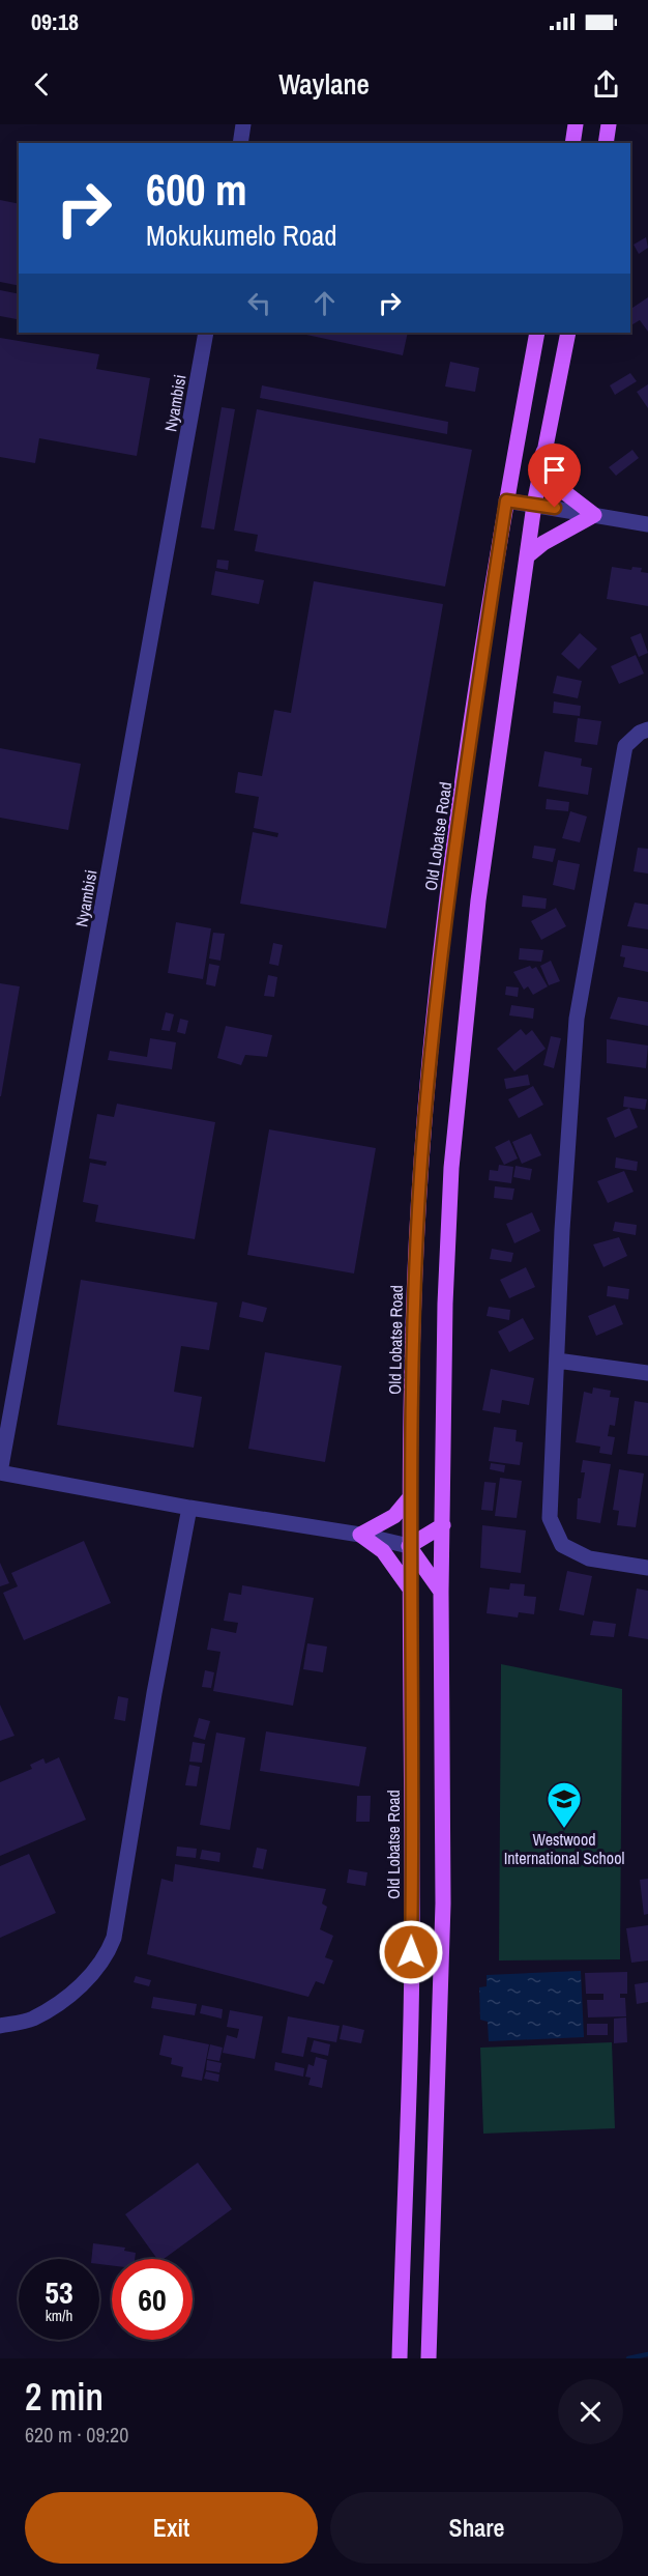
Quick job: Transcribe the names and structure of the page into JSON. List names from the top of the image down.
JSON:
{
  "streets": {
    "main road": ["Old Lobatse Road"],
    "street": ["Nyambisi"]
  },
  "places": {
    "school or university": ["Westwood International School"]
  },
  "page": {
    "status": "09:18",
    "header": "Waylane",
    "turn": ["600 m", "Mokukumelo Road"],
    "speed": "53 km/h",
    "limit": "60",
    "heading": ["2 min", "620 m · 09:20"],
    "buttons": ["Exit", "Share"]
  }
}
